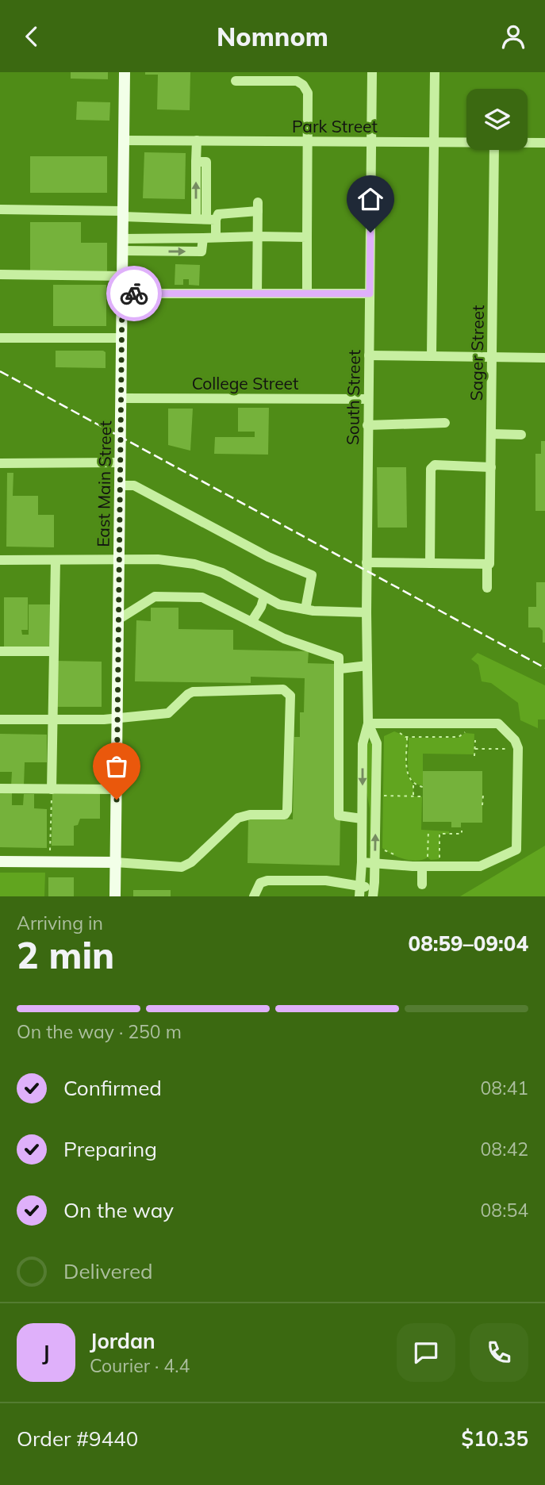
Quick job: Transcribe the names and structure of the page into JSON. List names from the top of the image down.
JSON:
{
  "streets": {
    "main road": ["East Main Street"],
    "street": [
      "Park Street",
      "Sager Street",
      "College Street",
      "South Street"
    ]
  },
  "crossings": [
    ["Park Street", "South Street"],
    ["Park Street", "East Main Street"],
    ["College Street", "South Street"],
    ["College Street", "East Main Street"]
  ],
  "page": {
    "header": "Nomnom",
    "heading": ["2 min", "Arriving in", "08:59–09:04"],
    "panel": [
      "Jordan",
      "Courier · 4.4",
      "Order #9440",
      "$10.35"
    ],
    "bar": "On the way · 250 m",
    "list": [
      ["Confirmed", "08:41"],
      ["Preparing", "08:42"],
      ["On the way", "08:54"],
      "Delivered"
    ],
    "round": "J"
  }
}
